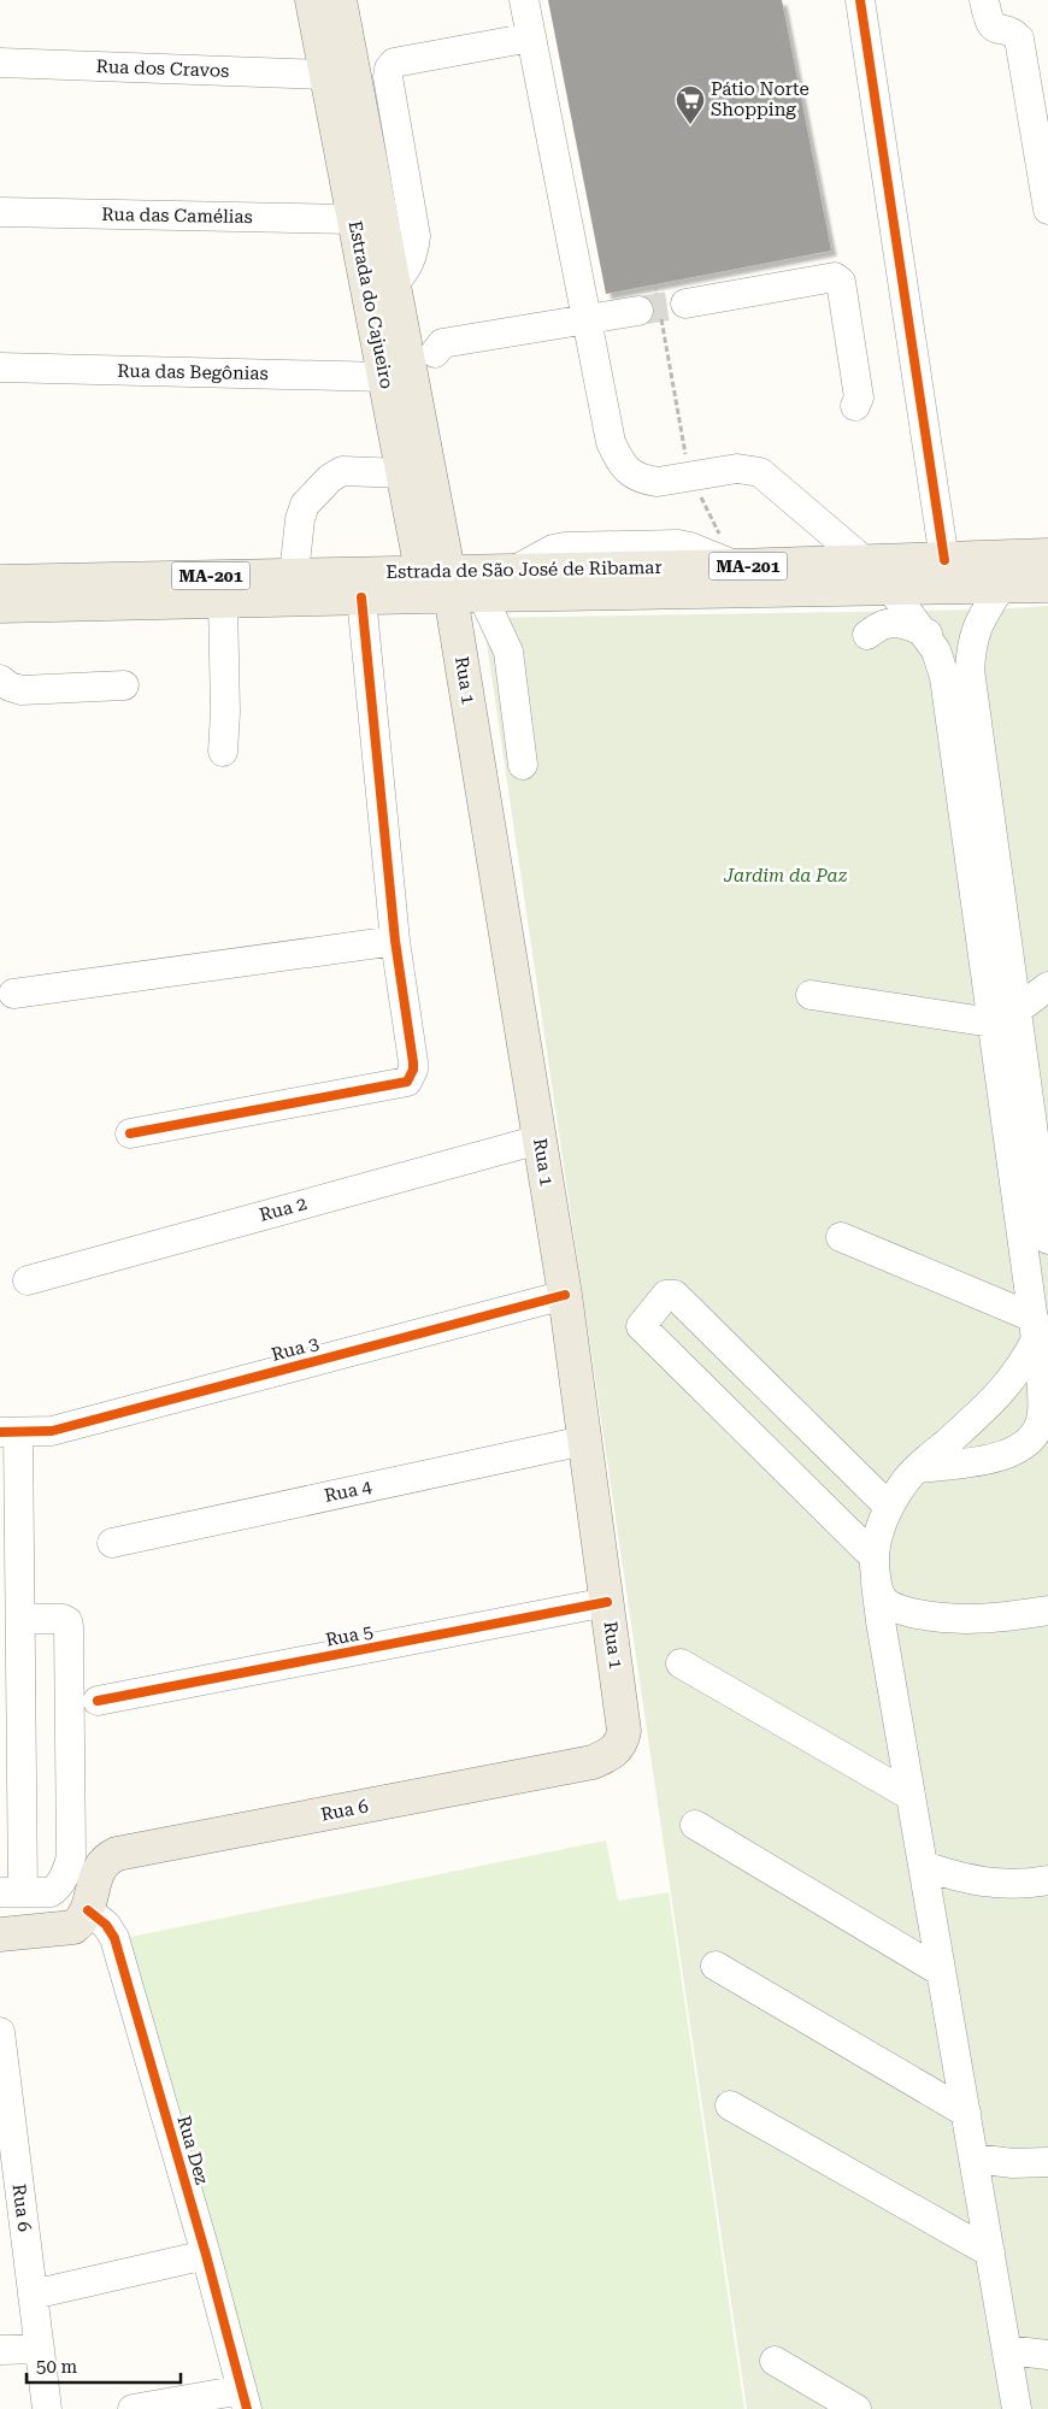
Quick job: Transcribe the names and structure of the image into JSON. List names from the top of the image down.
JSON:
{
  "streets": {
    "main road": [
      "Estrada do Cajueiro",
      "MA-201",
      "Estrada de São José de Ribamar",
      "Rua 1",
      "Rua 6"
    ],
    "street": [
      "Rua dos Cravos",
      "Rua das Camélias",
      "Rua das Begônias",
      "Rua 2",
      "Rua 3",
      "Rua 4",
      "Rua 5",
      "Rua Dez"
    ]
  },
  "crossings": [
    ["Rua dos Cravos", "Estrada do Cajueiro"],
    ["Rua das Camélias", "Estrada do Cajueiro"],
    ["Estrada do Cajueiro", "Rua das Begônias"],
    ["Estrada do Cajueiro", "Estrada de São José de Ribamar"],
    ["Estrada do Cajueiro", "Rua 1"],
    ["Estrada de São José de Ribamar", "Rua 1"],
    ["Rua 1", "Rua 2"],
    ["Rua 1", "Rua 3"],
    ["Rua 1", "Rua 4"],
    ["Rua 1", "Rua 5"],
    ["Rua 1", "Rua 6"],
    ["Rua 6", "Rua Dez"]
  ],
  "parks": ["Jardim da Paz"],
  "places": {
    "supermarket": ["Pátio Norte Shopping"]
  },
  "scale_bar": "50 m"
}
